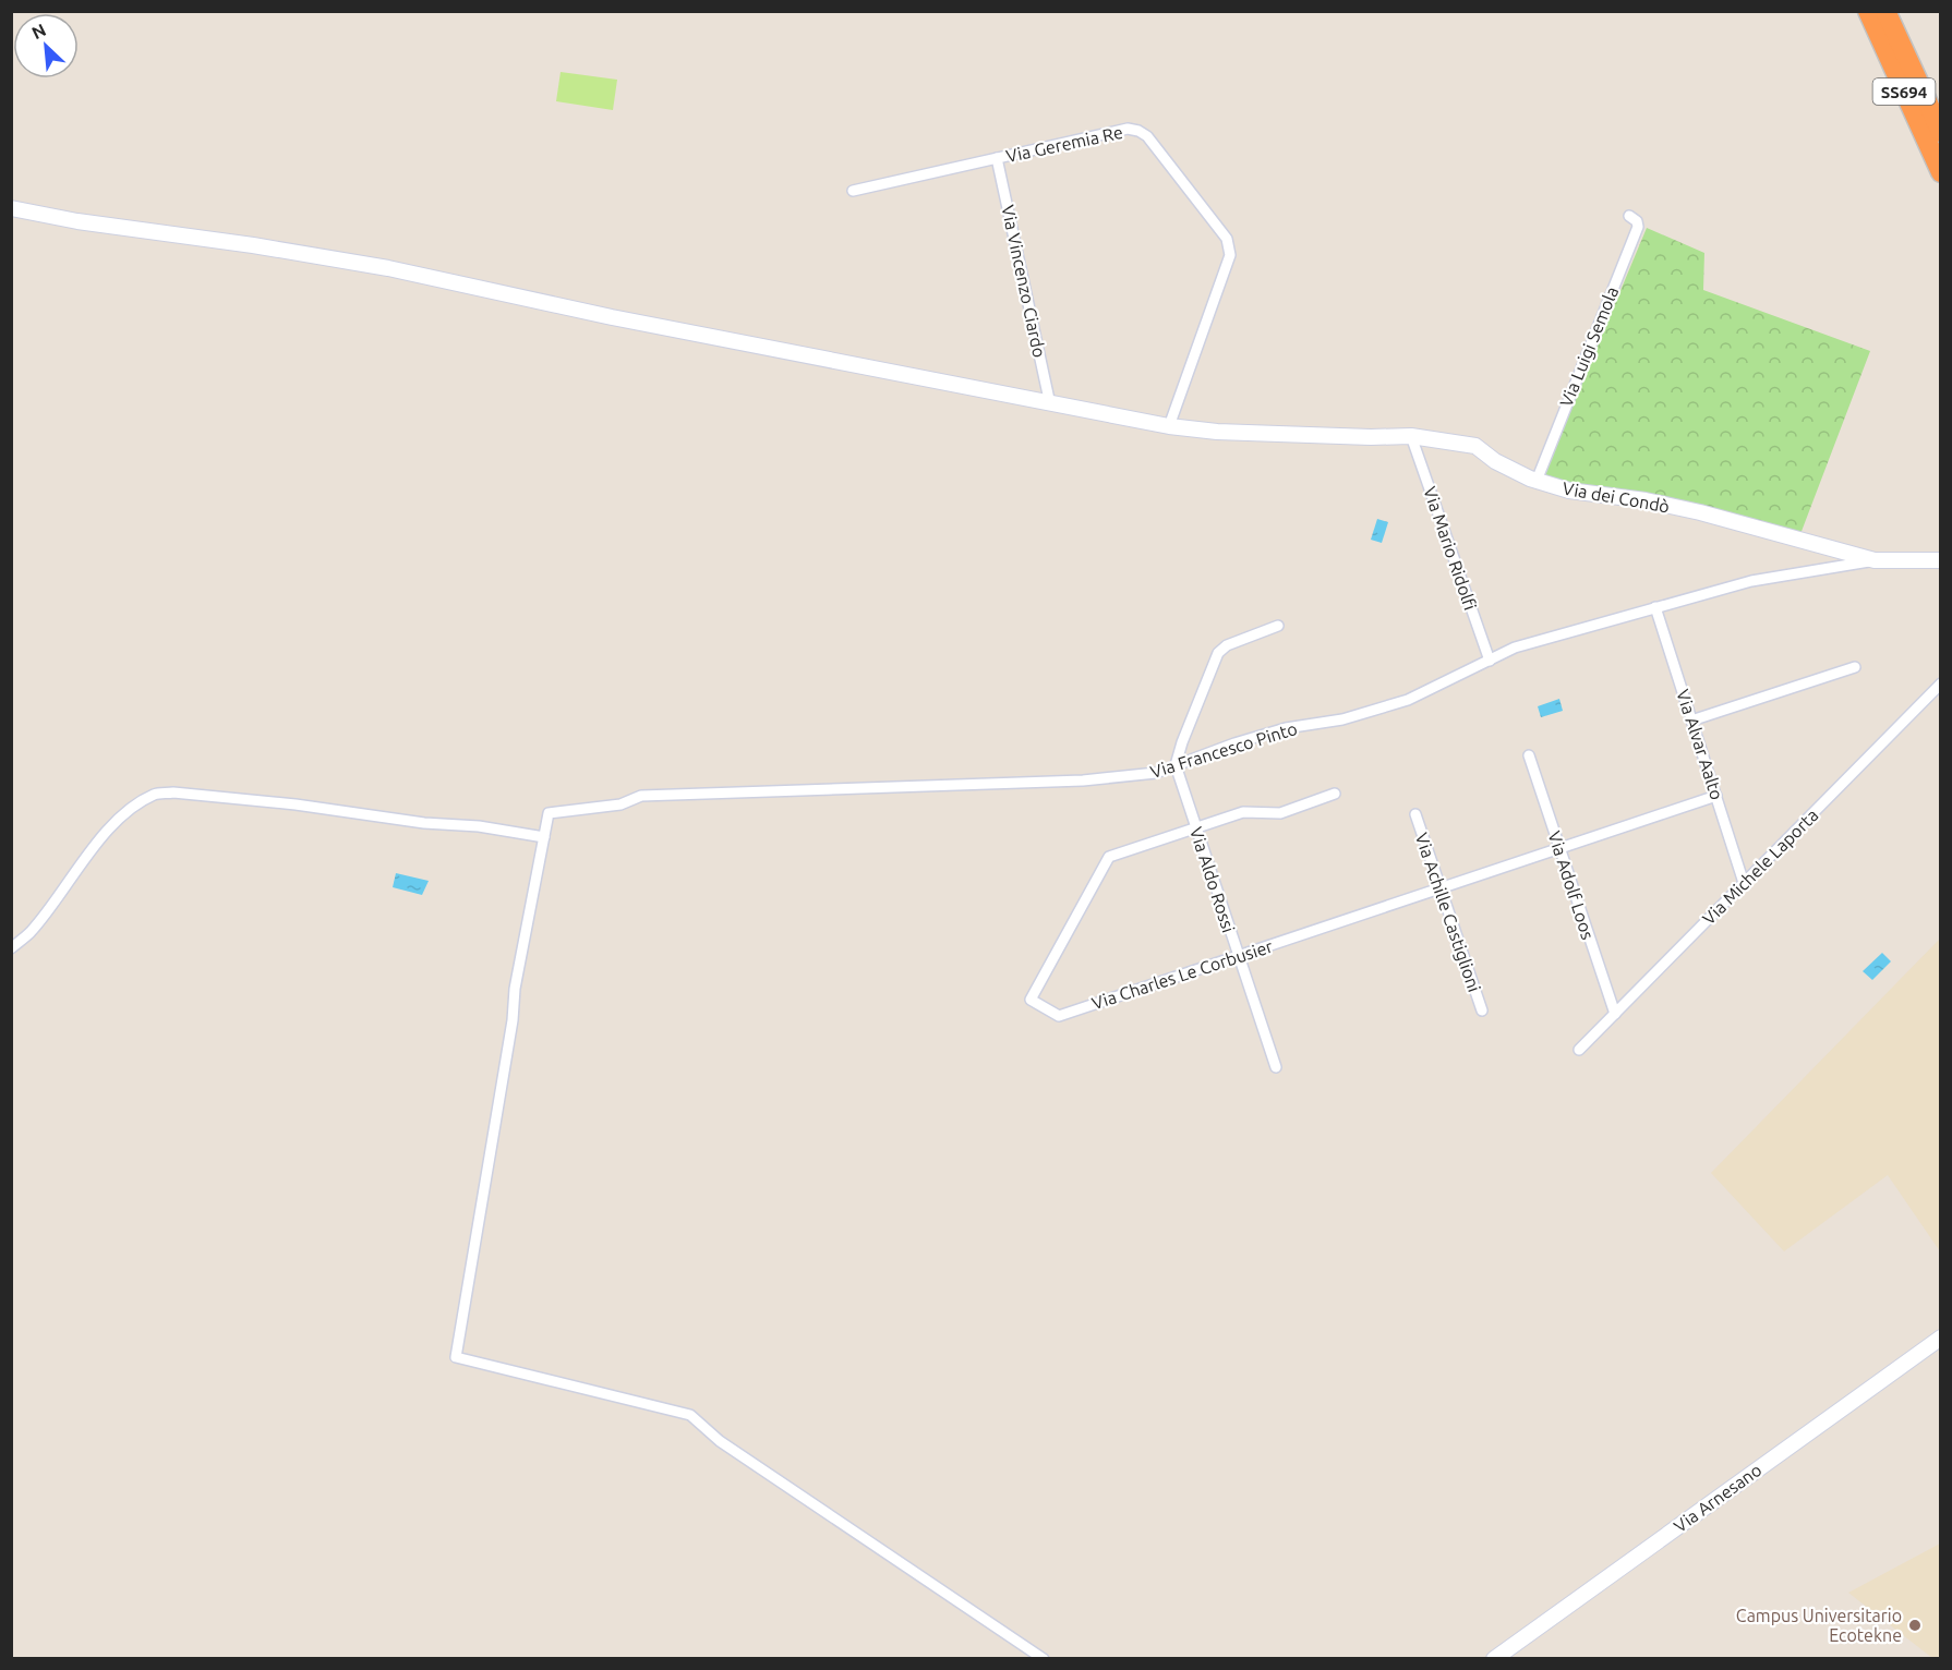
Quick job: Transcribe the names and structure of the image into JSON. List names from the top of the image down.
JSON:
{
  "streets": {
    "highway": ["SS694"],
    "street": [
      "Via Geremia Re",
      "Via Vincenzo Ciardo",
      "Via Luigi Semola",
      "Via dei Condò",
      "Via Mario Ridolfi",
      "Via Alvar Aalto",
      "Via Francesco Pinto",
      "Via Michele Laporta",
      "Via Aldo Rossi",
      "Via Adolf Loos",
      "Via Achille Castiglioni",
      "Via Charles Le Corbusier",
      "Via Arnesano"
    ]
  },
  "crossings": [
    ["Via Geremia Re", "Via Vincenzo Ciardo"],
    ["Via Geremia Re", "Via dei Condò"],
    ["Via Vincenzo Ciardo", "Via dei Condò"],
    ["Via Luigi Semola", "Via dei Condò"],
    ["Via dei Condò", "Via Mario Ridolfi"],
    ["Via dei Condò", "Via Francesco Pinto"],
    ["Via Mario Ridolfi", "Via Francesco Pinto"],
    ["Via Alvar Aalto", "Via Francesco Pinto"],
    ["Via Alvar Aalto", "Via Michele Laporta"],
    ["Via Alvar Aalto", "Via Charles Le Corbusier"],
    ["Via Francesco Pinto", "Via Aldo Rossi"],
    ["Via Michele Laporta", "Via Adolf Loos"],
    ["Via Aldo Rossi", "Via Charles Le Corbusier"],
    ["Via Adolf Loos", "Via Charles Le Corbusier"],
    ["Via Achille Castiglioni", "Via Charles Le Corbusier"]
  ],
  "places": ["Campus Universitario Ecotekne"],
  "north": "top left"
}
